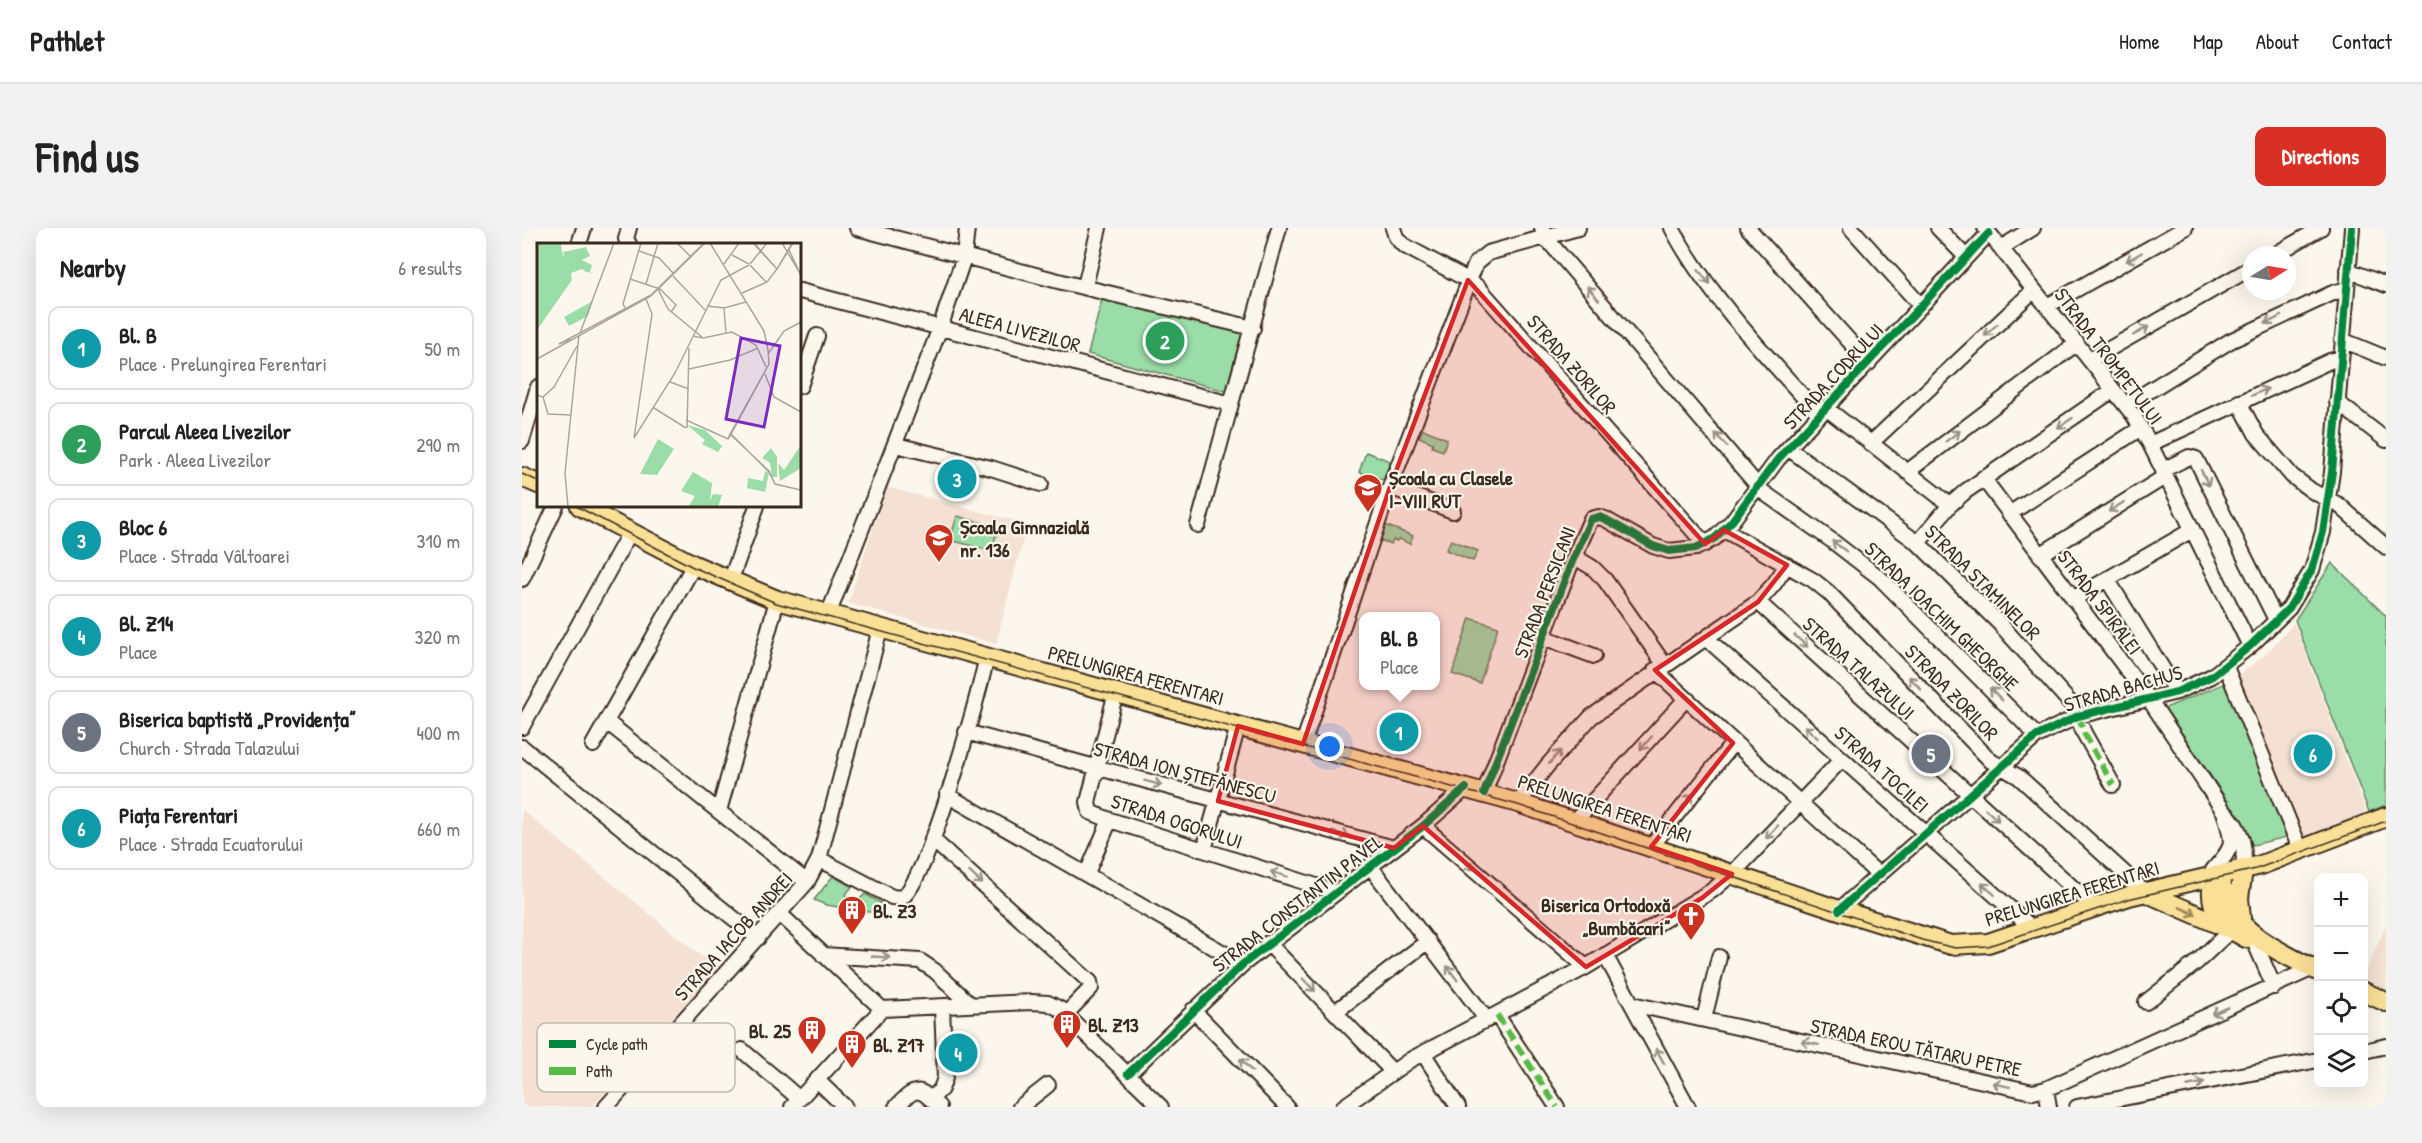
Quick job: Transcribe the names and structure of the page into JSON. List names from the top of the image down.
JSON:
{
  "streets": {
    "main road": ["PRELUNGIREA FERENTARI"],
    "street": [
      "ALEEA LIVEZILOR",
      "STRADA TROMPETULUI",
      "STRADA ZORILOR",
      "STRADA CODRULUI",
      "STRADA STAMINELOR",
      "STRADA PERSICANI",
      "STRADA SPIRALEI",
      "STRADA IOACHIM GHEORGHE",
      "STRADA TALAZULUI",
      "STRADA BACHUS",
      "STRADA TOCILEI",
      "STRADA ION ȘTEFĂNESCU",
      "STRADA OGORULUI",
      "STRADA CONSTANTIN PAVEL",
      "STRADA IACOB ANDREI",
      "STRADA EROU TĂTARU PETRE"
    ]
  },
  "crossings": [
    ["STRADA TROMPETULUI", "STRADA CODRULUI"],
    ["STRADA TROMPETULUI", "STRADA BACHUS"],
    ["STRADA ZORILOR", "STRADA CODRULUI"],
    ["STRADA ZORILOR", "STRADA PERSICANI"],
    ["STRADA ZORILOR", "PRELUNGIREA FERENTARI"],
    ["STRADA ZORILOR", "STRADA BACHUS"],
    ["STRADA CODRULUI", "STRADA STAMINELOR"],
    ["STRADA CODRULUI", "STRADA PERSICANI"],
    ["STRADA CODRULUI", "STRADA IOACHIM GHEORGHE"],
    ["STRADA STAMINELOR", "STRADA BACHUS"],
    ["STRADA PERSICANI", "PRELUNGIREA FERENTARI"],
    ["STRADA SPIRALEI", "PRELUNGIREA FERENTARI"],
    ["STRADA SPIRALEI", "STRADA BACHUS"],
    ["STRADA IOACHIM GHEORGHE", "STRADA BACHUS"],
    ["STRADA TALAZULUI", "PRELUNGIREA FERENTARI"],
    ["STRADA TALAZULUI", "STRADA BACHUS"],
    ["PRELUNGIREA FERENTARI", "STRADA BACHUS"],
    ["PRELUNGIREA FERENTARI", "STRADA TOCILEI"],
    ["PRELUNGIREA FERENTARI", "STRADA OGORULUI"],
    ["PRELUNGIREA FERENTARI", "STRADA CONSTANTIN PAVEL"],
    ["PRELUNGIREA FERENTARI", "STRADA IACOB ANDREI"],
    ["STRADA BACHUS", "STRADA TOCILEI"],
    ["STRADA ION ȘTEFĂNESCU", "STRADA OGORULUI"],
    ["STRADA ION ȘTEFĂNESCU", "STRADA CONSTANTIN PAVEL"],
    ["STRADA OGORULUI", "STRADA CONSTANTIN PAVEL"]
  ],
  "one_way": ["STRADA ION ȘTEFĂNESCU"],
  "places": {
    "school or university": ["Școala cu Clasele I-VIII RUT", "Școala Gimnazială nr. 136"],
    "building": [
      "Bl. Z3",
      "Bl. Z13",
      "Bl. 25",
      "Bl. Z17"
    ],
    "church": ["Biserica Ortodoxă „Bumbăcari”"]
  },
  "legend": ["Cycle path", "Path"],
  "north": "right",
  "page": {
    "header": "Pathlet",
    "nav": [
      "Home",
      "Map",
      "About",
      "Contact"
    ],
    "buttons": "Directions",
    "title": "Find us",
    "heading": ["Nearby", "6 results"],
    "list": [
      {
        "mark": "1",
        "name": "Bl. B",
        "note": "Place · Prelungirea Ferentari",
        "value": "50 m"
      },
      {
        "mark": "2",
        "name": "Parcul Aleea Livezilor",
        "note": "Park · Aleea Livezilor",
        "value": "290 m"
      },
      {
        "mark": "3",
        "name": "Bloc 6",
        "note": "Place · Strada Vâltoarei",
        "value": "310 m"
      },
      {
        "mark": "4",
        "name": "Bl. Z14",
        "note": "Place",
        "value": "320 m"
      },
      {
        "mark": "5",
        "name": "Biserica baptistă „Providența”",
        "note": "Church · Strada Talazului",
        "value": "400 m"
      },
      {
        "mark": "6",
        "name": "Piața Ferentari",
        "note": "Place · Strada Ecuatorului",
        "value": "660 m"
      }
    ],
    "pins": [
      "2",
      "3",
      "1",
      "5",
      "6",
      "4"
    ],
    "popup": ["Bl. B", "Place"],
    "map_buttons": ["+", "−"]
  }
}
